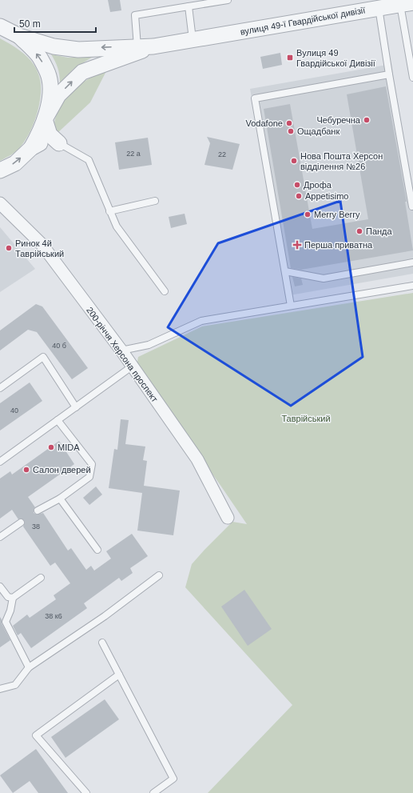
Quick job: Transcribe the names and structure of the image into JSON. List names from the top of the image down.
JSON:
{
  "streets": {
    "street": ["вулиця 49-ї Гвардійської дивізії", "200-річчя Херсона проспект"]
  },
  "parks": ["Таврійський"],
  "places": {
    "transit": ["Вулиця 49 Гвардійської Дивізії"],
    "other": [
      "Чебуречна",
      "Vodafone",
      "Ощадбанк",
      "Нова Пошта Херсон відділення №26",
      "Дрофа",
      "Appetisimo",
      "Merry Berry",
      "Панда",
      "Ринок 4й Таврійський",
      "MIDA",
      "Салон дверей"
    ],
    "health": ["Перша приватна"]
  },
  "house_numbers": [
    "22 а",
    "22",
    "40 б",
    "40",
    "38",
    "38 к6"
  ],
  "scale_bar": "50 m"
}
